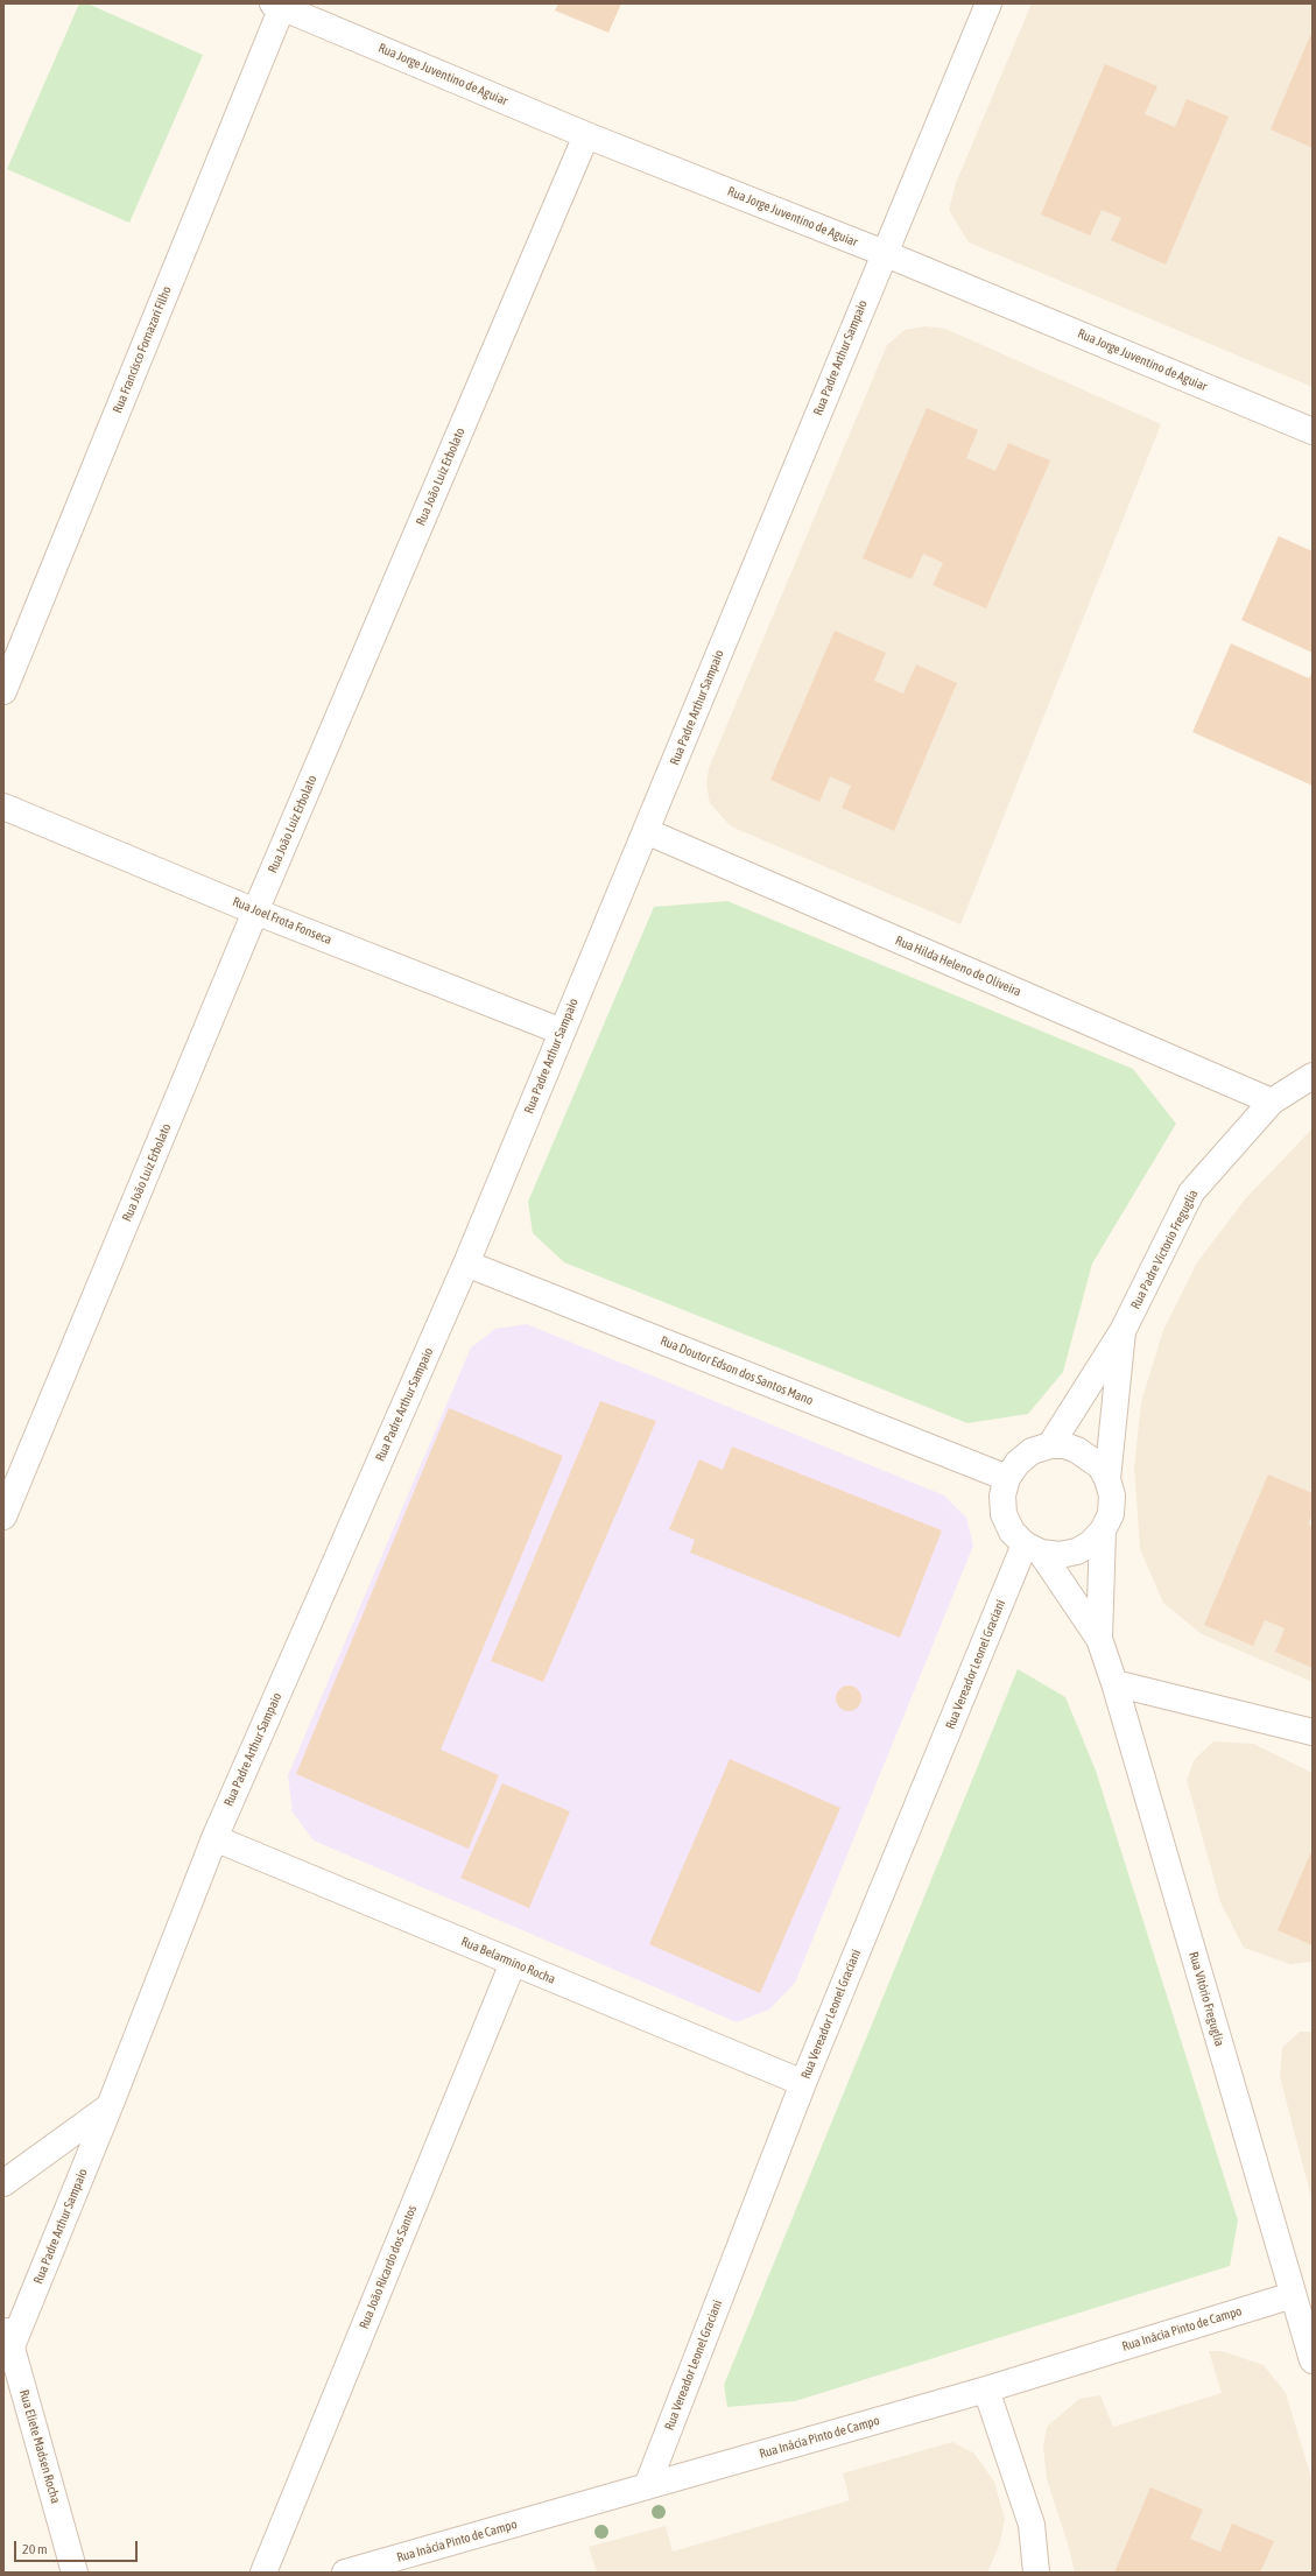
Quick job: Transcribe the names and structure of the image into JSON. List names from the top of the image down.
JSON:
{
  "streets": {
    "street": [
      "Rua Jorge Juventino de Aguiar",
      "Rua Francisco Fornazari Filho",
      "Rua Padre Arthur Sampaio",
      "Rua João Luiz Erbolato",
      "Rua Joel Frota Fonseca",
      "Rua Hilda Heleno de Oliveira",
      "Rua Padre Victorio Freguglia",
      "Rua Doutor Edson dos Santos Mano",
      "Rua Vereador Leonel Graciani",
      "Rua Belarmino Rocha",
      "Rua Vitório Freguglia",
      "Rua João Ricardo dos Santos",
      "Rua Inácia Pinto de Campo",
      "Rua Eliete Madsen Rocha"
    ]
  },
  "crossings": [
    ["Rua Jorge Juventino de Aguiar", "Rua Francisco Fornazari Filho"],
    ["Rua Jorge Juventino de Aguiar", "Rua Padre Arthur Sampaio"],
    ["Rua Jorge Juventino de Aguiar", "Rua João Luiz Erbolato"],
    ["Rua Padre Arthur Sampaio", "Rua Joel Frota Fonseca"],
    ["Rua Padre Arthur Sampaio", "Rua Hilda Heleno de Oliveira"],
    ["Rua Padre Arthur Sampaio", "Rua Doutor Edson dos Santos Mano"],
    ["Rua Padre Arthur Sampaio", "Rua Belarmino Rocha"],
    ["Rua Padre Arthur Sampaio", "Rua Eliete Madsen Rocha"],
    ["Rua João Luiz Erbolato", "Rua Joel Frota Fonseca"],
    ["Rua Hilda Heleno de Oliveira", "Rua Padre Victorio Freguglia"],
    ["Rua Padre Victorio Freguglia", "Rua Doutor Edson dos Santos Mano"],
    ["Rua Padre Victorio Freguglia", "Rua Vereador Leonel Graciani"],
    ["Rua Padre Victorio Freguglia", "Rua Vitório Freguglia"],
    ["Rua Doutor Edson dos Santos Mano", "Rua Vereador Leonel Graciani"],
    ["Rua Doutor Edson dos Santos Mano", "Rua Vitório Freguglia"],
    ["Rua Vereador Leonel Graciani", "Rua Belarmino Rocha"],
    ["Rua Vereador Leonel Graciani", "Rua Vitório Freguglia"],
    ["Rua Vereador Leonel Graciani", "Rua Inácia Pinto de Campo"],
    ["Rua Belarmino Rocha", "Rua João Ricardo dos Santos"],
    ["Rua Vitório Freguglia", "Rua Inácia Pinto de Campo"]
  ],
  "scale_bar": "20 m"
}
